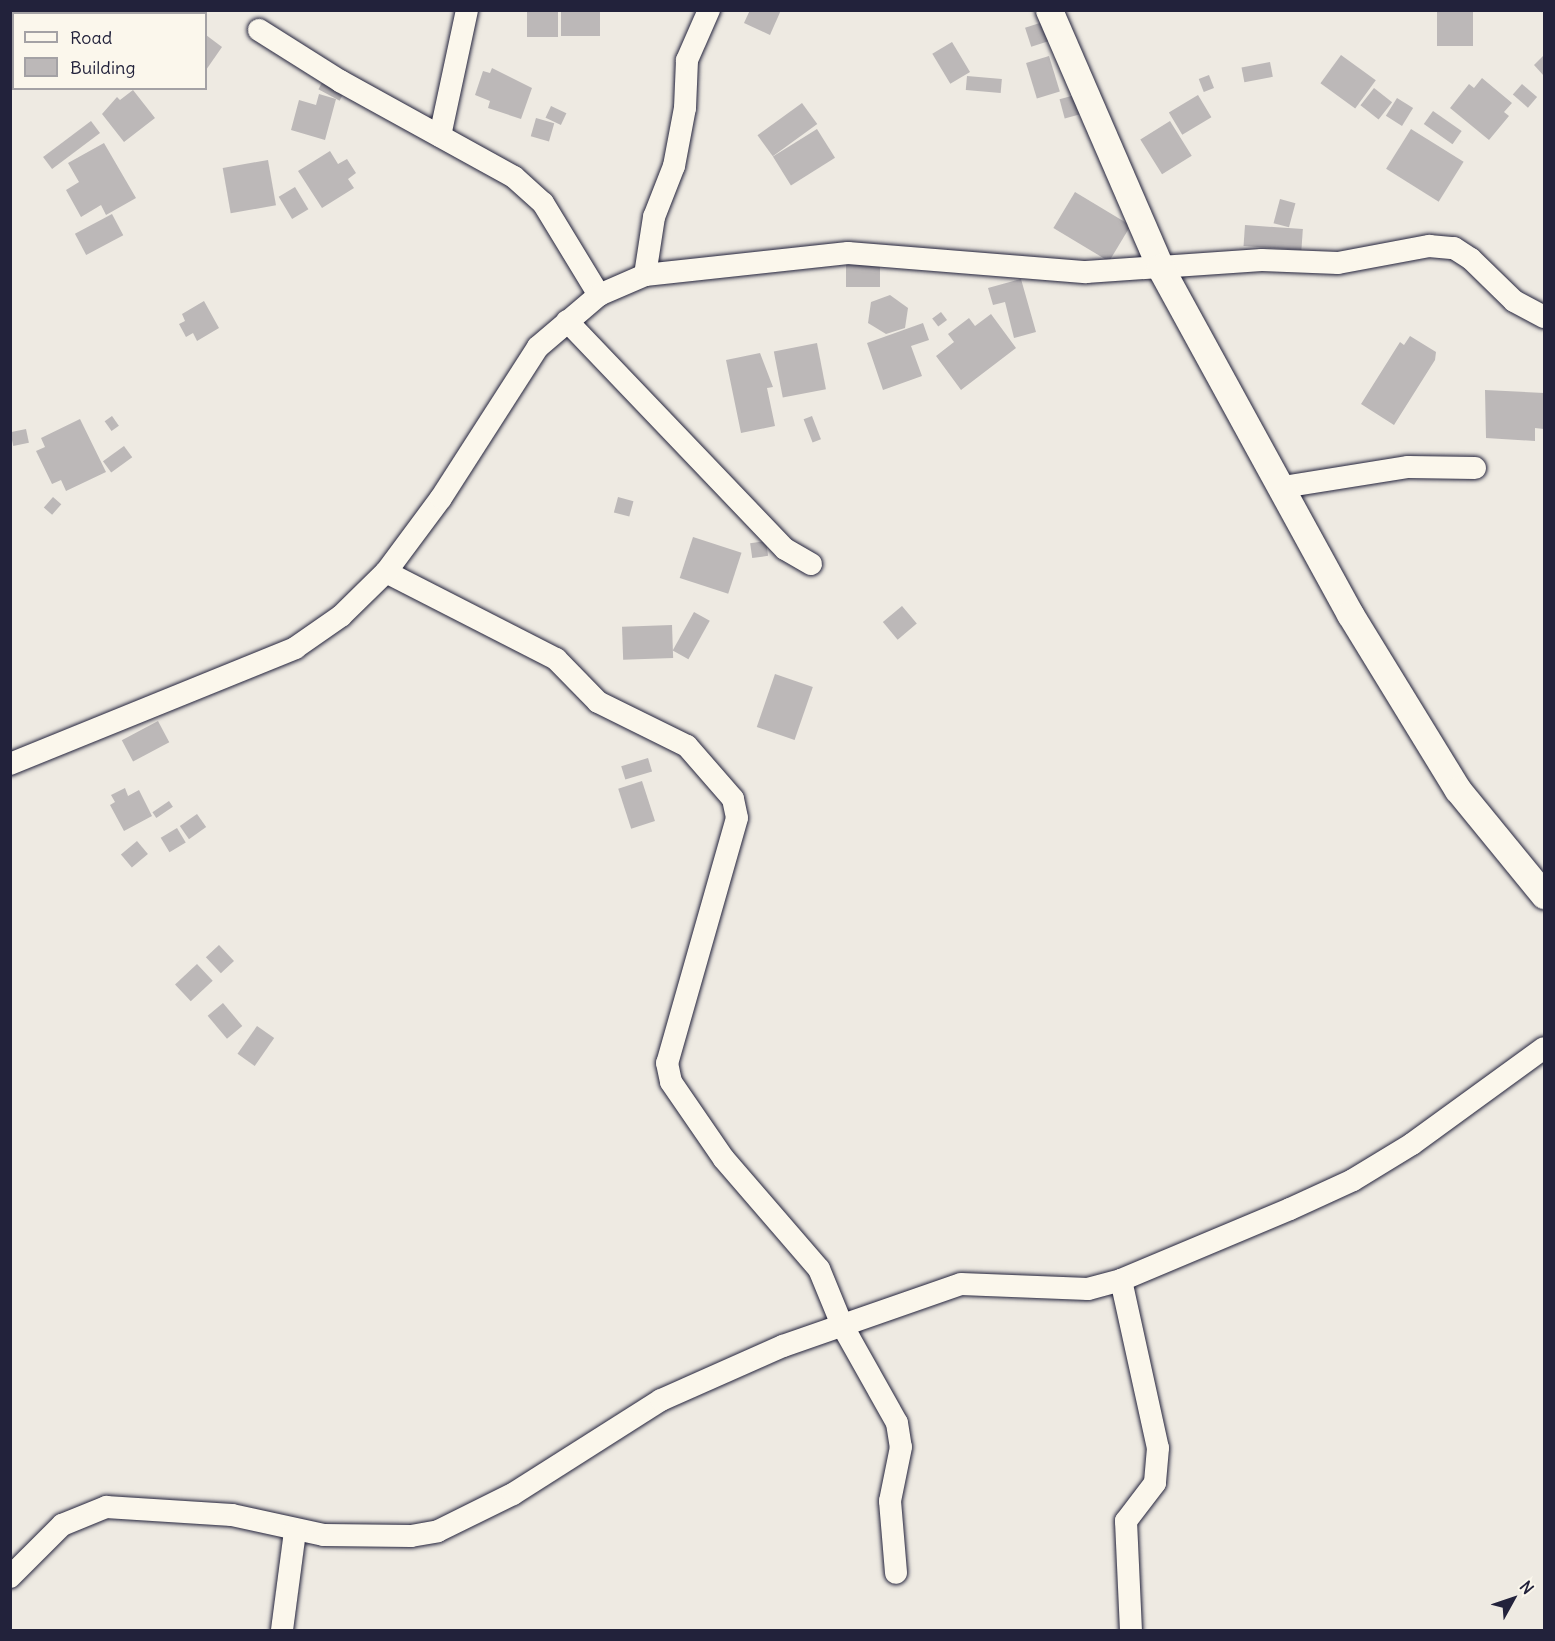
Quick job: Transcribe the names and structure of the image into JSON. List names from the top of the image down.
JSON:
{
  "legend": ["Road", "Building"],
  "north": "top right"
}
